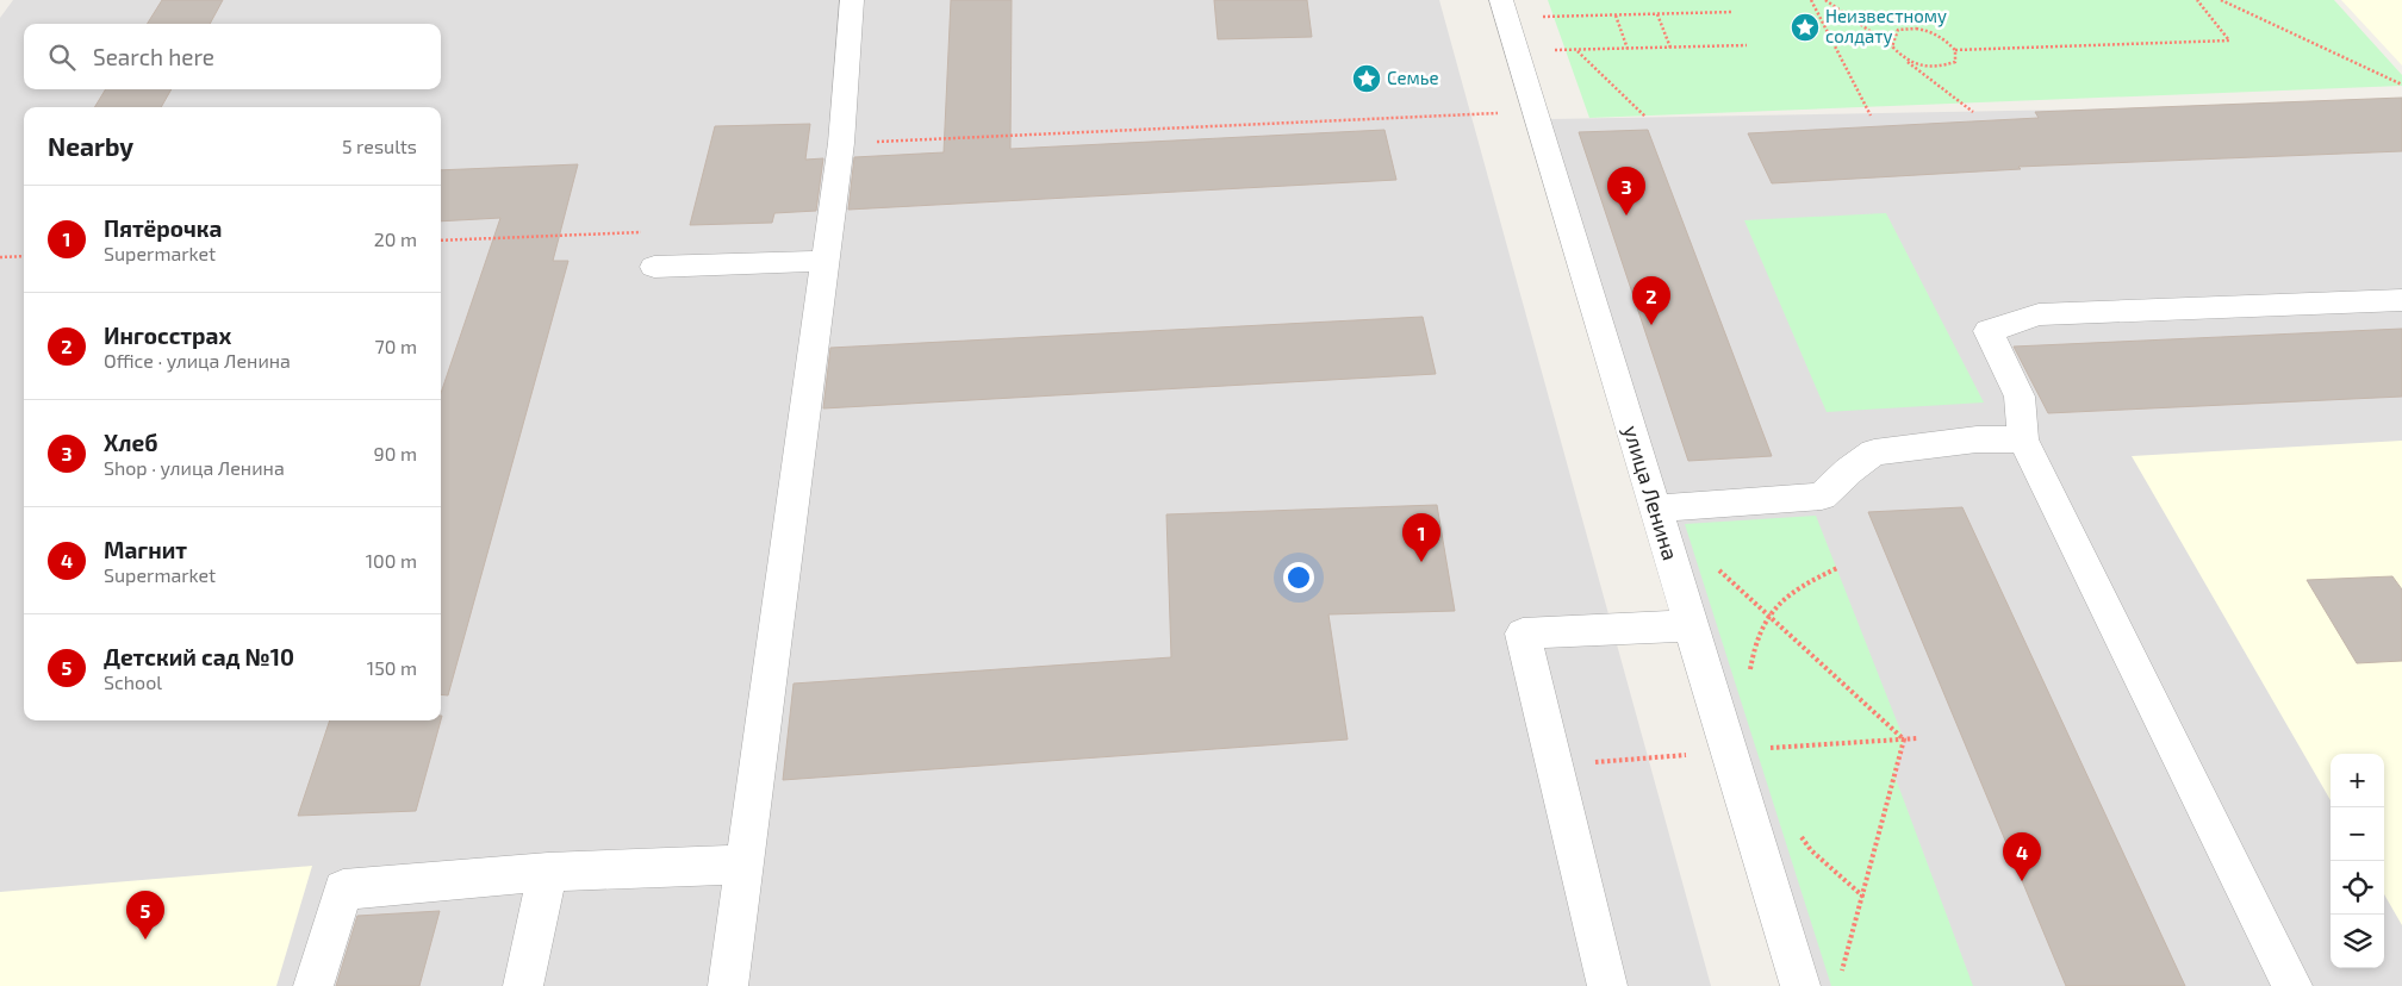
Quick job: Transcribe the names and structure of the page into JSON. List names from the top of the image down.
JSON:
{
  "streets": {
    "street": ["улица Ленина"]
  },
  "places": {
    "place": ["Неизвестному солдату", "Семье"]
  },
  "page": {
    "search": "Search here",
    "heading": ["Nearby", "5 results"],
    "pins": [
      "3",
      "2",
      "1",
      "4",
      "5"
    ],
    "list": [
      {
        "mark": "1",
        "name": "Пятёрочка",
        "note": "Supermarket",
        "value": "20 m"
      },
      {
        "mark": "2",
        "name": "Ингосстрах",
        "note": "Office · улица Ленина",
        "value": "70 m"
      },
      {
        "mark": "3",
        "name": "Хлеб",
        "note": "Shop · улица Ленина",
        "value": "90 m"
      },
      {
        "mark": "4",
        "name": "Магнит",
        "note": "Supermarket",
        "value": "100 m"
      },
      {
        "mark": "5",
        "name": "Детский сад №10",
        "note": "School",
        "value": "150 m"
      }
    ],
    "map_buttons": ["+", "−"]
  }
}
